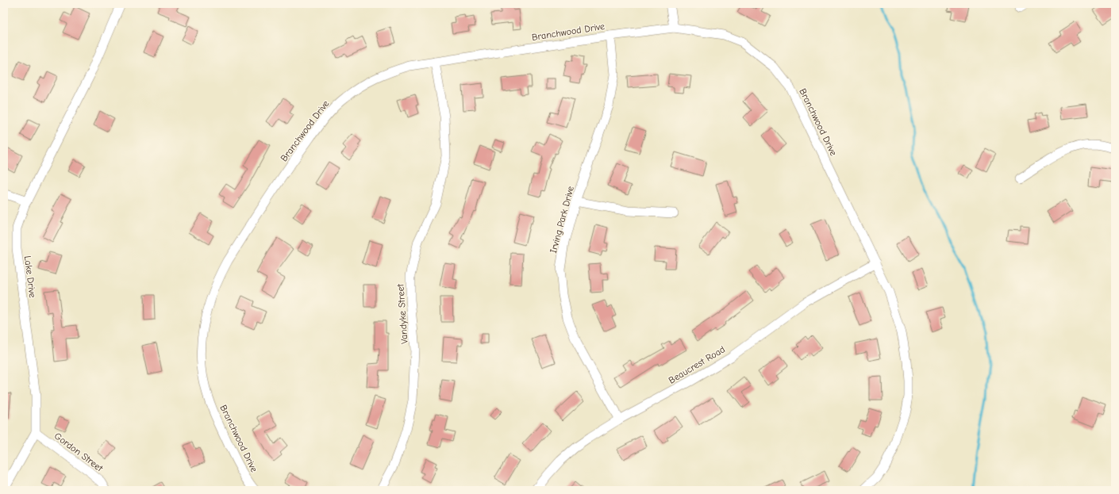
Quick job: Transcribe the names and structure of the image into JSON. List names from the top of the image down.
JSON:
{
  "streets": {
    "street": [
      "Branchwood Drive",
      "Irving Park Drive",
      "Lake Drive",
      "Vandyke Street",
      "Beaucrest Road",
      "Gordon Street"
    ]
  },
  "crossings": [
    ["Branchwood Drive", "Irving Park Drive"],
    ["Branchwood Drive", "Vandyke Street"],
    ["Branchwood Drive", "Beaucrest Road"],
    ["Irving Park Drive", "Beaucrest Road"],
    ["Lake Drive", "Gordon Street"]
  ]
}
